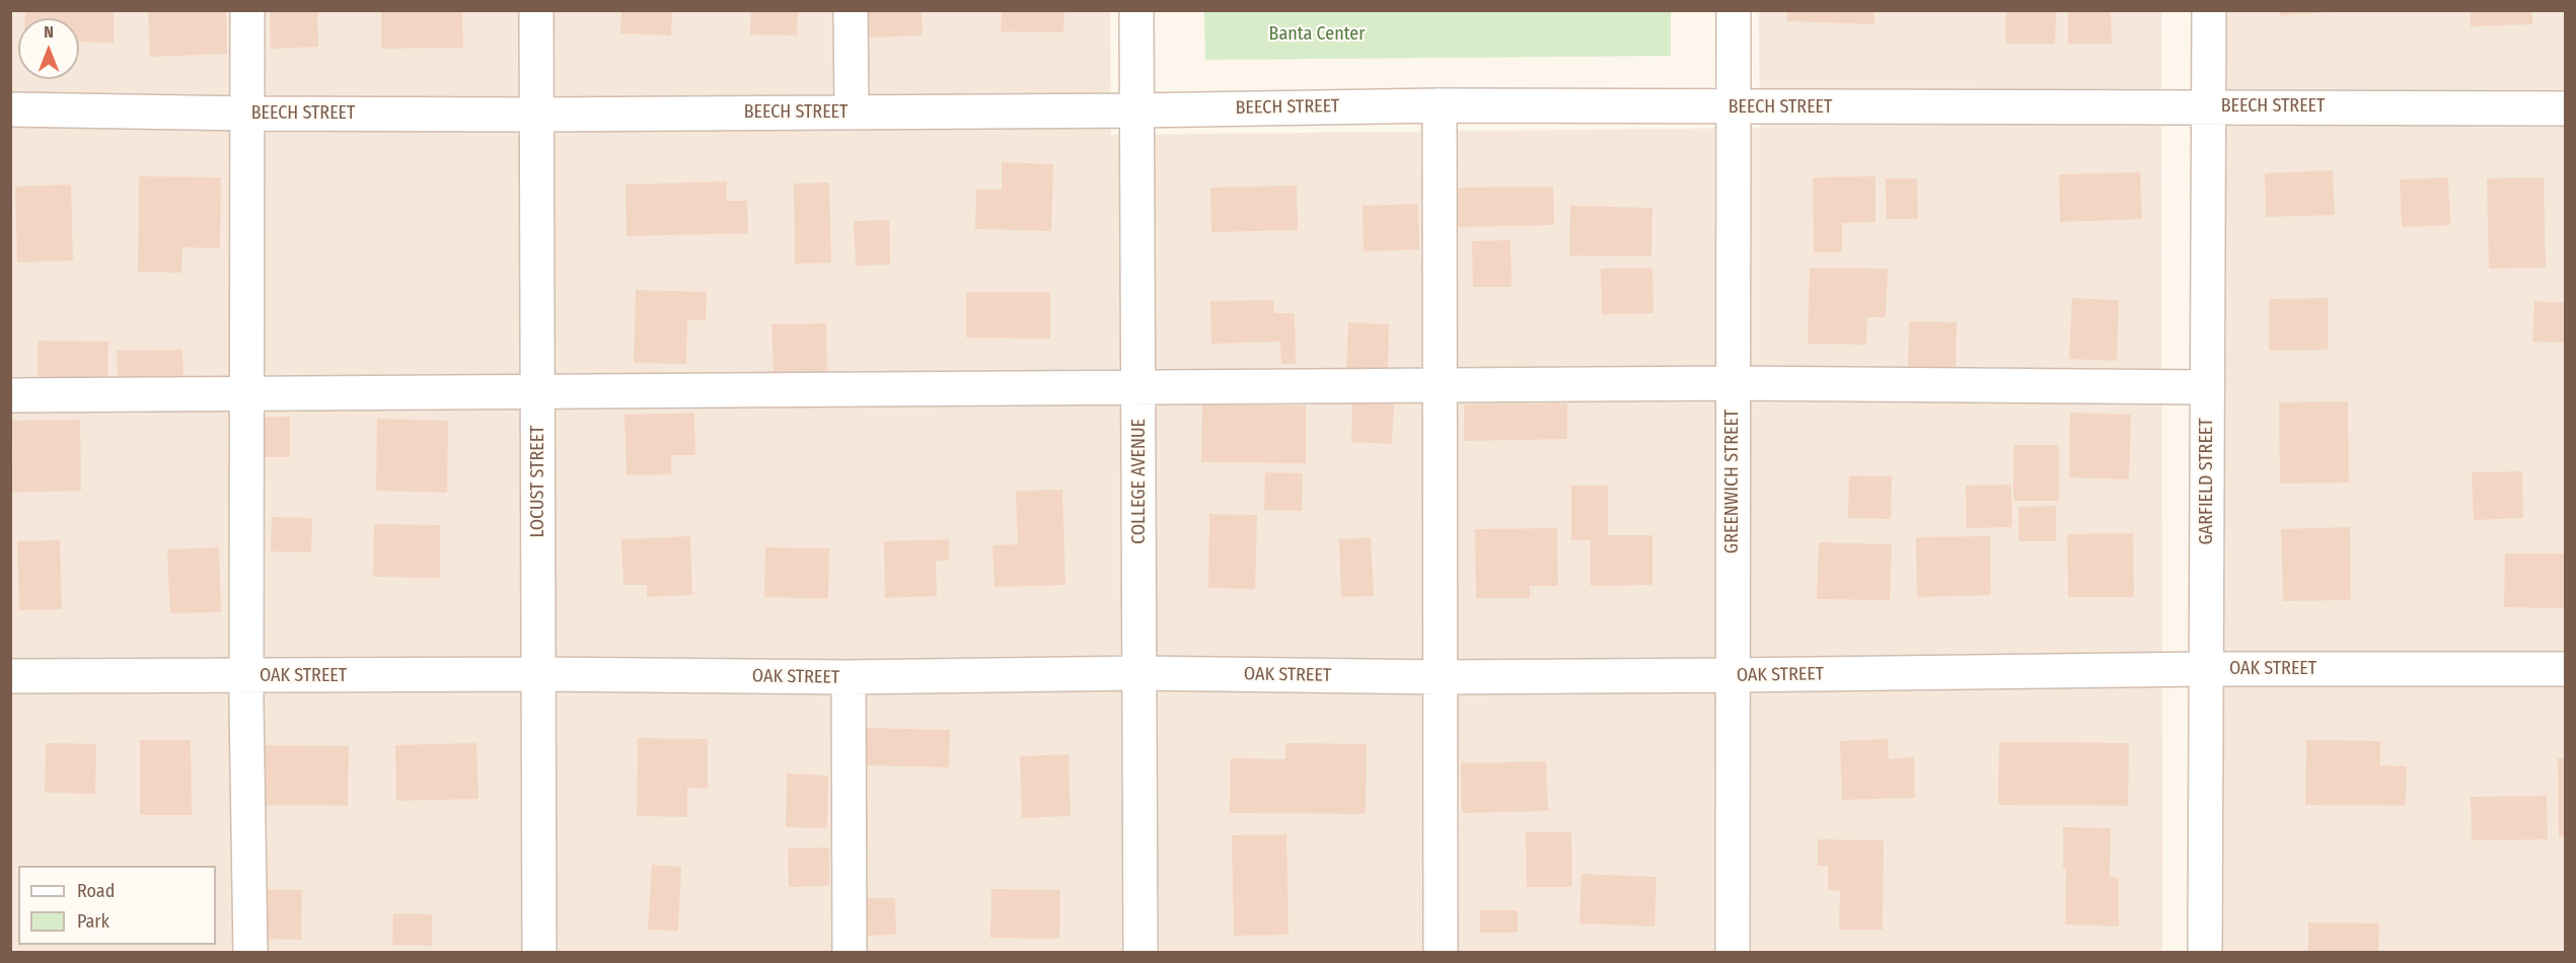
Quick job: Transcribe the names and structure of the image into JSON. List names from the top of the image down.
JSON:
{
  "streets": {
    "street": [
      "BEECH STREET",
      "LOCUST STREET",
      "COLLEGE AVENUE",
      "GREENWICH STREET",
      "GARFIELD STREET",
      "OAK STREET"
    ]
  },
  "crossings": [
    ["BEECH STREET", "LOCUST STREET"],
    ["BEECH STREET", "COLLEGE AVENUE"],
    ["BEECH STREET", "GREENWICH STREET"],
    ["BEECH STREET", "GARFIELD STREET"],
    ["LOCUST STREET", "OAK STREET"],
    ["COLLEGE AVENUE", "OAK STREET"],
    ["GREENWICH STREET", "OAK STREET"],
    ["GARFIELD STREET", "OAK STREET"]
  ],
  "parks": ["Banta Center"],
  "legend": ["Road", "Park"],
  "north": "top"
}
